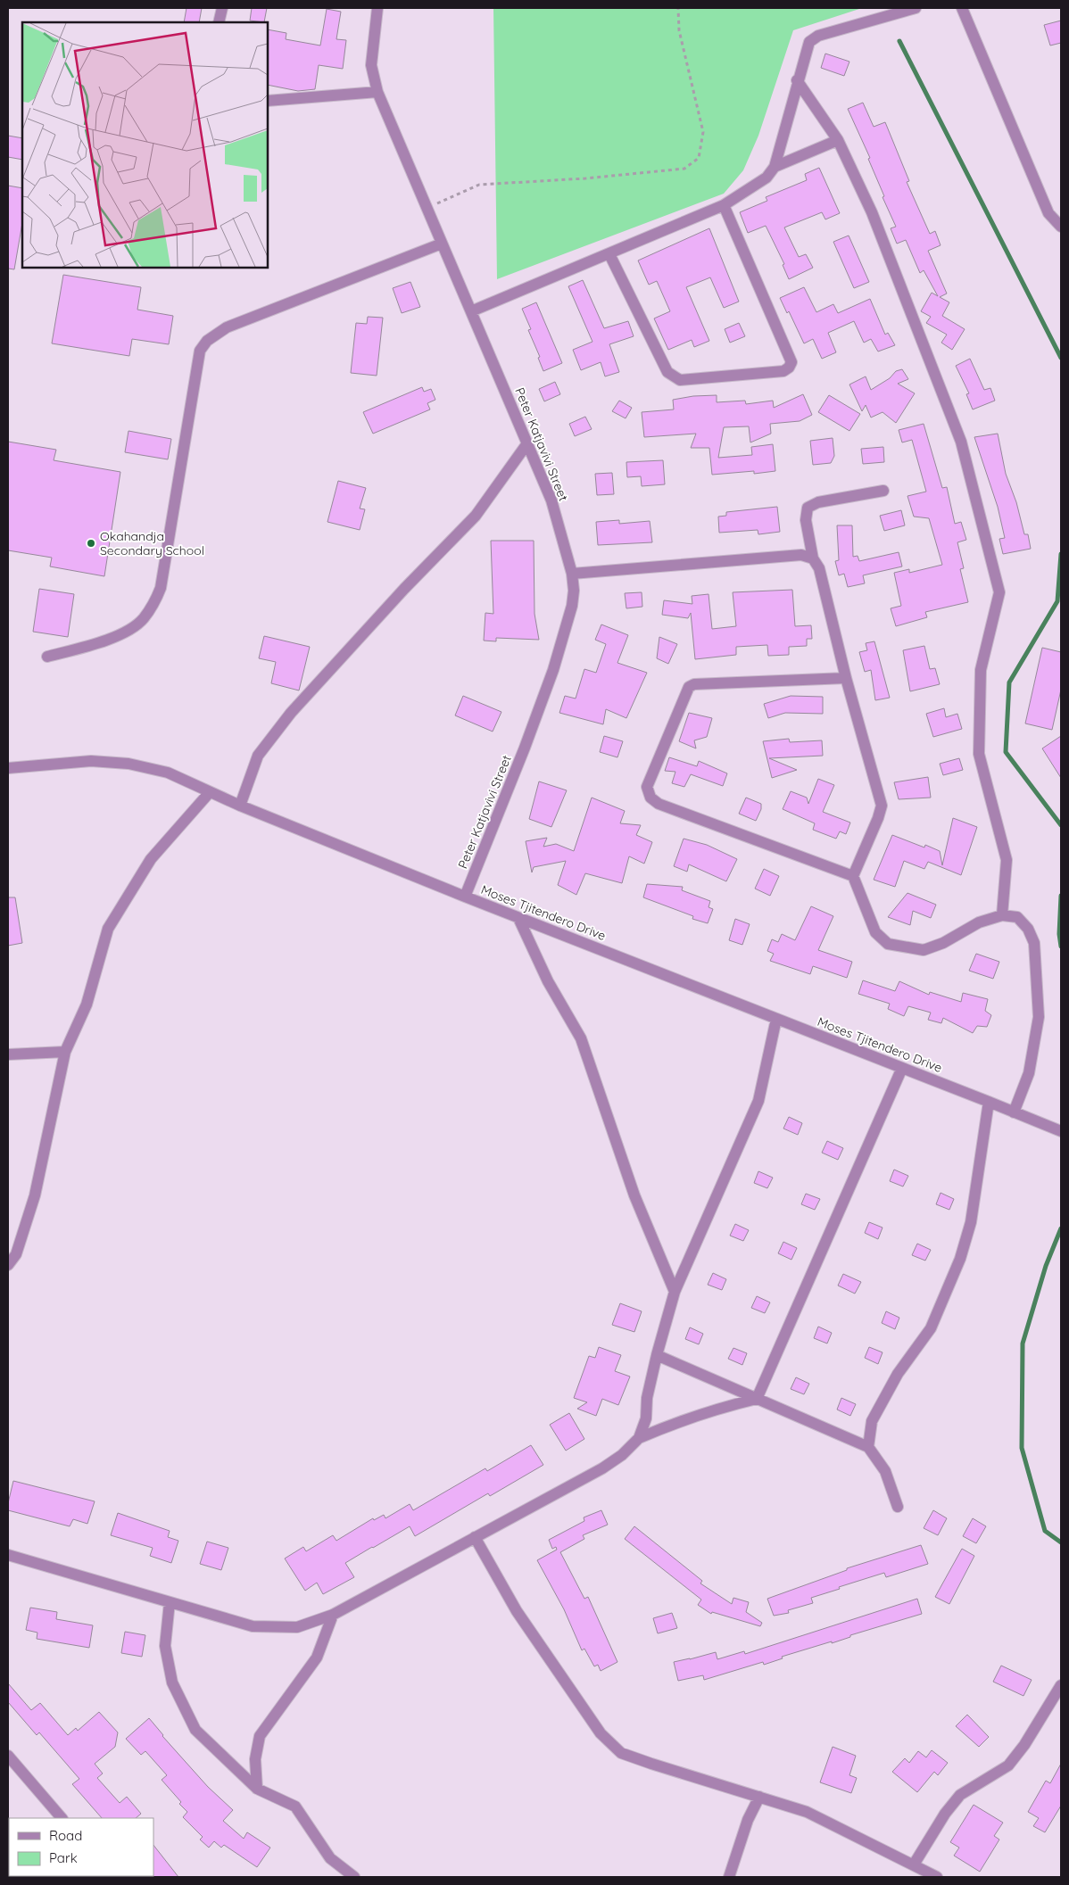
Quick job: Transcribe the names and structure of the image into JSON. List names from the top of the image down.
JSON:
{
  "streets": {
    "street": ["Peter Katjavivi Street", "Moses Tjitendero Drive"]
  },
  "crossings": [
    ["Peter Katjavivi Street", "Moses Tjitendero Drive"]
  ],
  "places": ["Okahandja Secondary School"],
  "legend": ["Road", "Park"]
}
